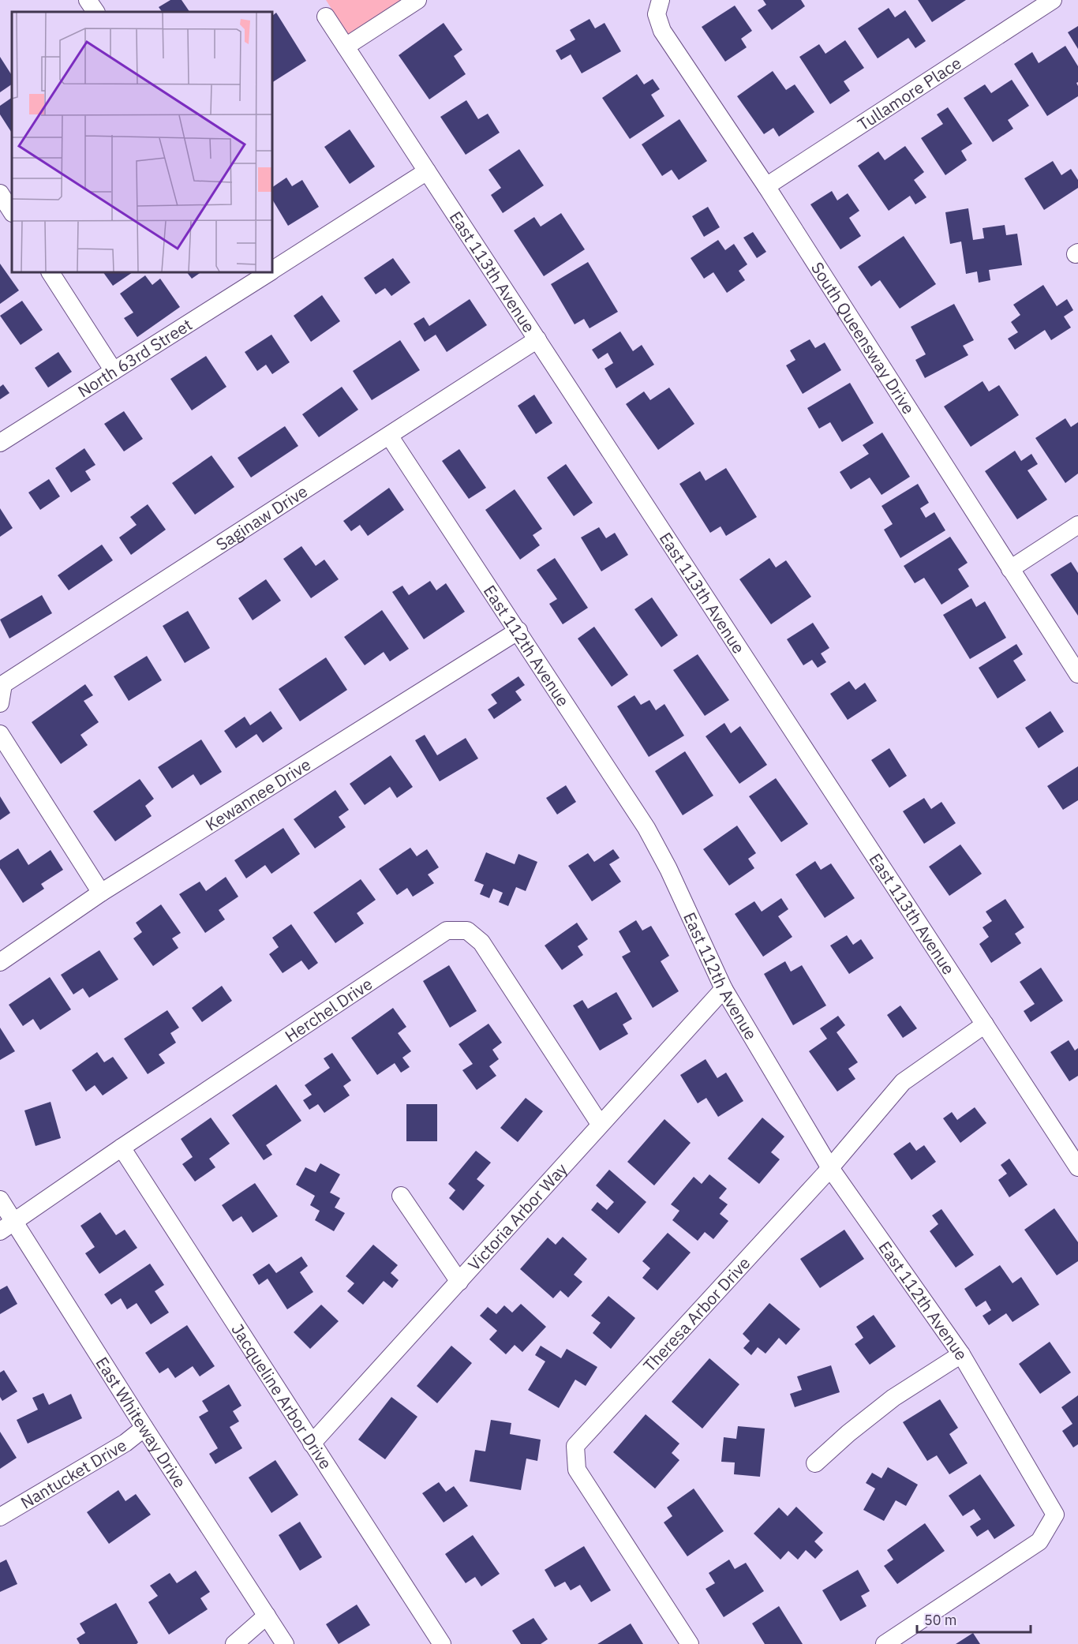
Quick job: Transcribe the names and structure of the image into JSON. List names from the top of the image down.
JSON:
{
  "streets": {
    "street": [
      "Tullamore Place",
      "East 113th Avenue",
      "South Queensway Drive",
      "North 63rd Street",
      "Saginaw Drive",
      "East 112th Avenue",
      "Kewannee Drive",
      "Herchel Drive",
      "Victoria Arbor Way",
      "Theresa Arbor Drive",
      "Jacqueline Arbor Drive",
      "East Whiteway Drive",
      "Nantucket Drive"
    ]
  },
  "crossings": [
    ["Tullamore Place", "South Queensway Drive"],
    ["East 113th Avenue", "North 63rd Street"],
    ["East 113th Avenue", "Saginaw Drive"],
    ["East 113th Avenue", "Theresa Arbor Drive"],
    ["Saginaw Drive", "East 112th Avenue"],
    ["East 112th Avenue", "Kewannee Drive"],
    ["East 112th Avenue", "Victoria Arbor Way"],
    ["East 112th Avenue", "Theresa Arbor Drive"],
    ["Herchel Drive", "Victoria Arbor Way"],
    ["Herchel Drive", "Jacqueline Arbor Drive"],
    ["Herchel Drive", "East Whiteway Drive"],
    ["Victoria Arbor Way", "Jacqueline Arbor Drive"],
    ["East Whiteway Drive", "Nantucket Drive"]
  ],
  "scale_bar": "50 m"
}
